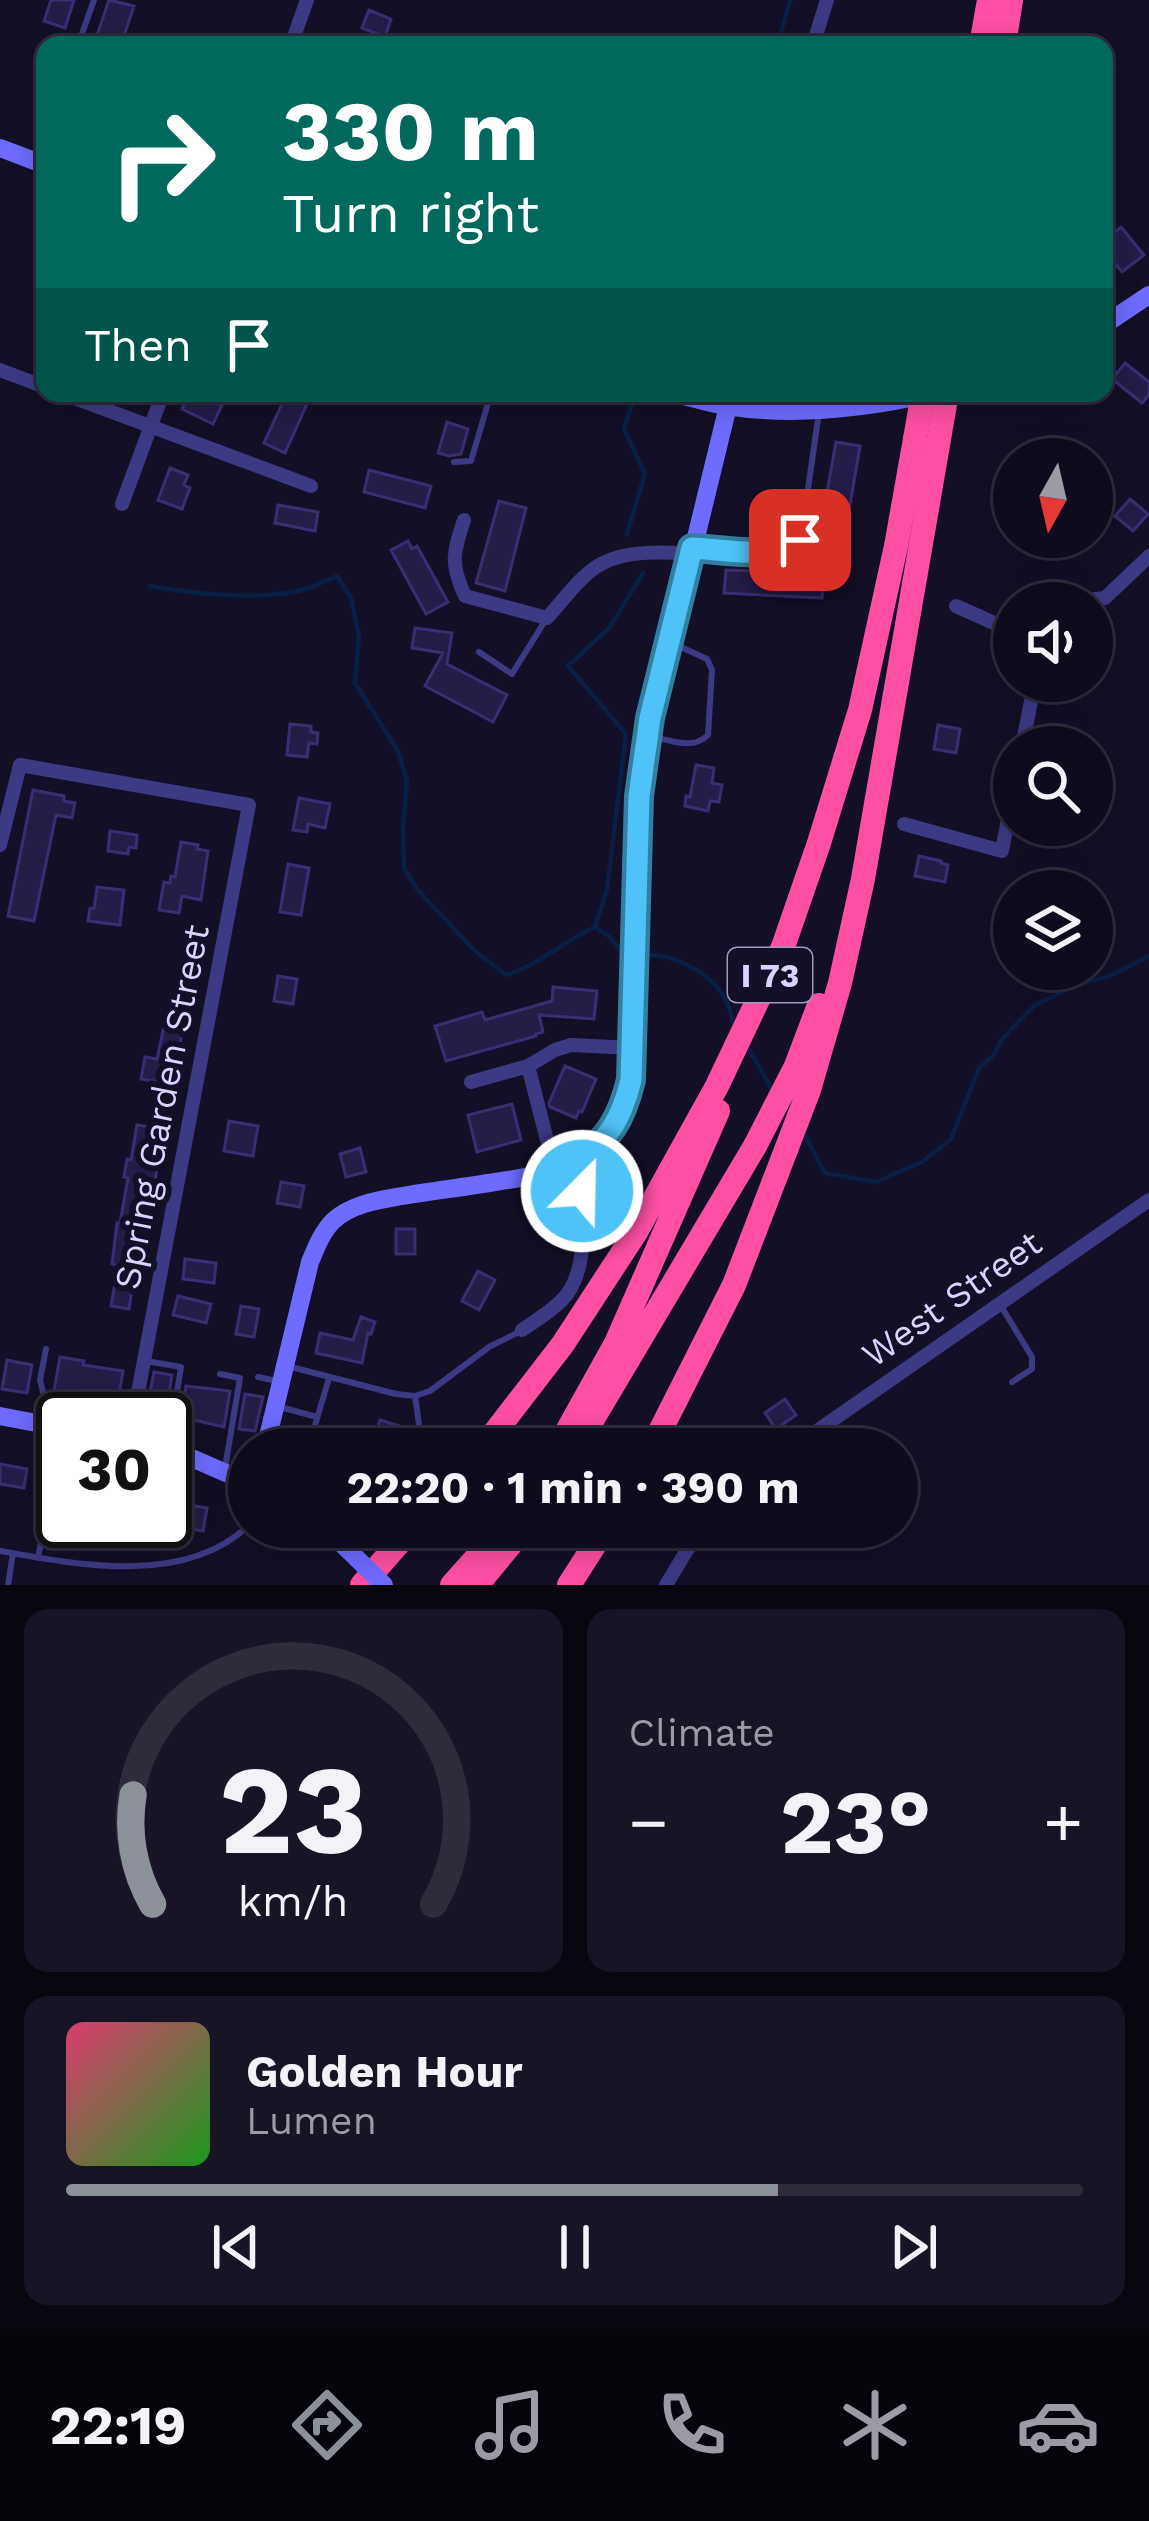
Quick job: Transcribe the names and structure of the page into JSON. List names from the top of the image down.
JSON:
{
  "streets": {
    "highway": ["I 73"],
    "street": ["Spring Garden Street", "West Street"]
  },
  "north": "bottom",
  "page": {
    "turn": ["330 m", "Turn right"],
    "then": "Then",
    "limit": "30",
    "trip": "22:20 · 1 min · 390 m",
    "tile": "Climate",
    "heat": ["−", "23°", "+"],
    "song": ["Golden Hour", "Lumen"],
    "tabs": "22:19",
    "gauge": ["23", "km/h"]
  }
}
